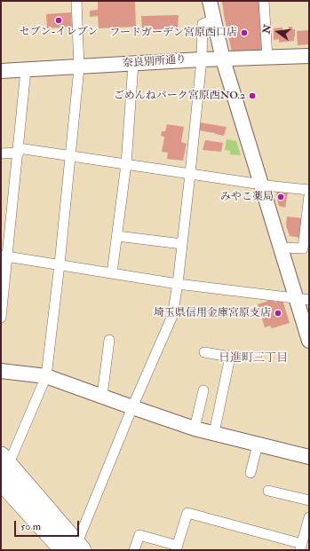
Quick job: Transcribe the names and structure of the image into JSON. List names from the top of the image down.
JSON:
{
  "streets": {
    "street": ["奈良別所通り"]
  },
  "districts": ["日進町三丁目"],
  "places": [
    "セブン-イレブン",
    "フードガーデン宮原西口店",
    "ごめんねパーク宮原西NO.2",
    "みやこ薬局",
    "埼玉県信用金庫宮原支店"
  ],
  "scale_bar": "50 m",
  "north": "left"
}
